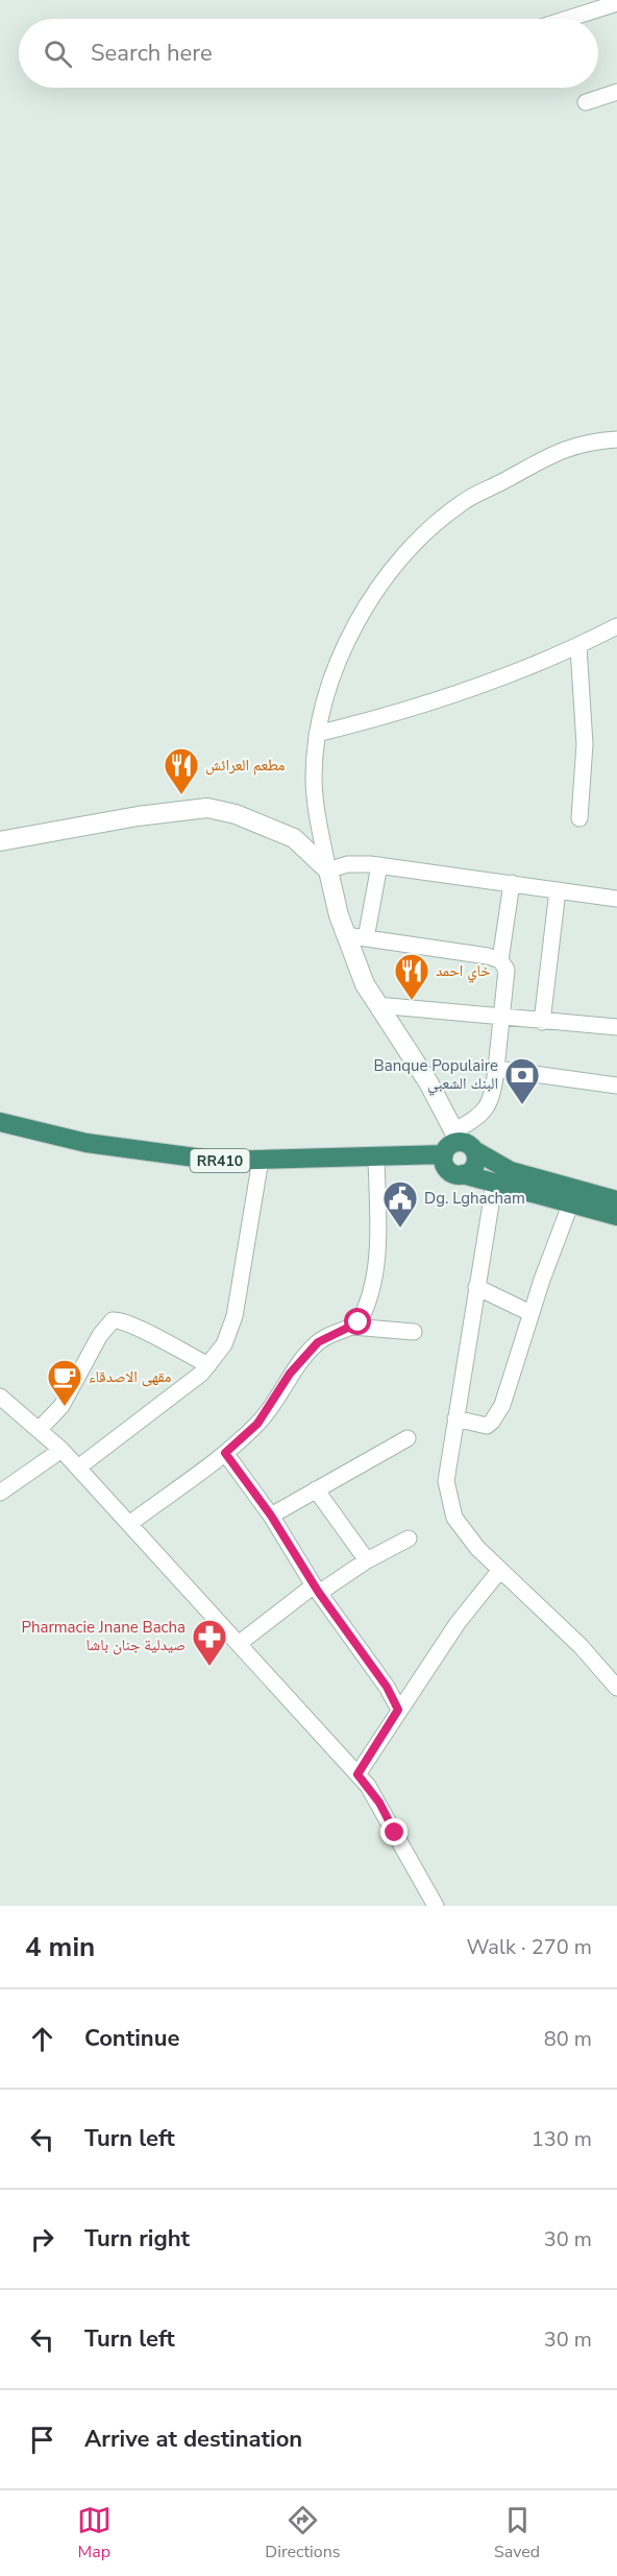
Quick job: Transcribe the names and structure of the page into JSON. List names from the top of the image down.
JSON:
{
  "streets": {
    "highway": ["RR410"]
  },
  "places": {
    "restaurant": ["مطعم العرائش", "خاي احمد"],
    "bank": ["Banque Populaire البنك الشعبي"],
    "public building": ["Dg. Lghacham"],
    "cafe": ["مقهى الاصدقاء"],
    "pharmacy": ["Pharmacie Jnane Bacha صيدلية جنان باشا"]
  },
  "page": {
    "search": "Search here",
    "heading": ["4 min", "Walk · 270 m"],
    "list": [
      ["Continue", "80 m"],
      ["Turn left", "130 m"],
      ["Turn right", "30 m"],
      ["Turn left", "30 m"],
      "Arrive at destination"
    ],
    "nav": ["Map", "Directions", "Saved"]
  }
}
